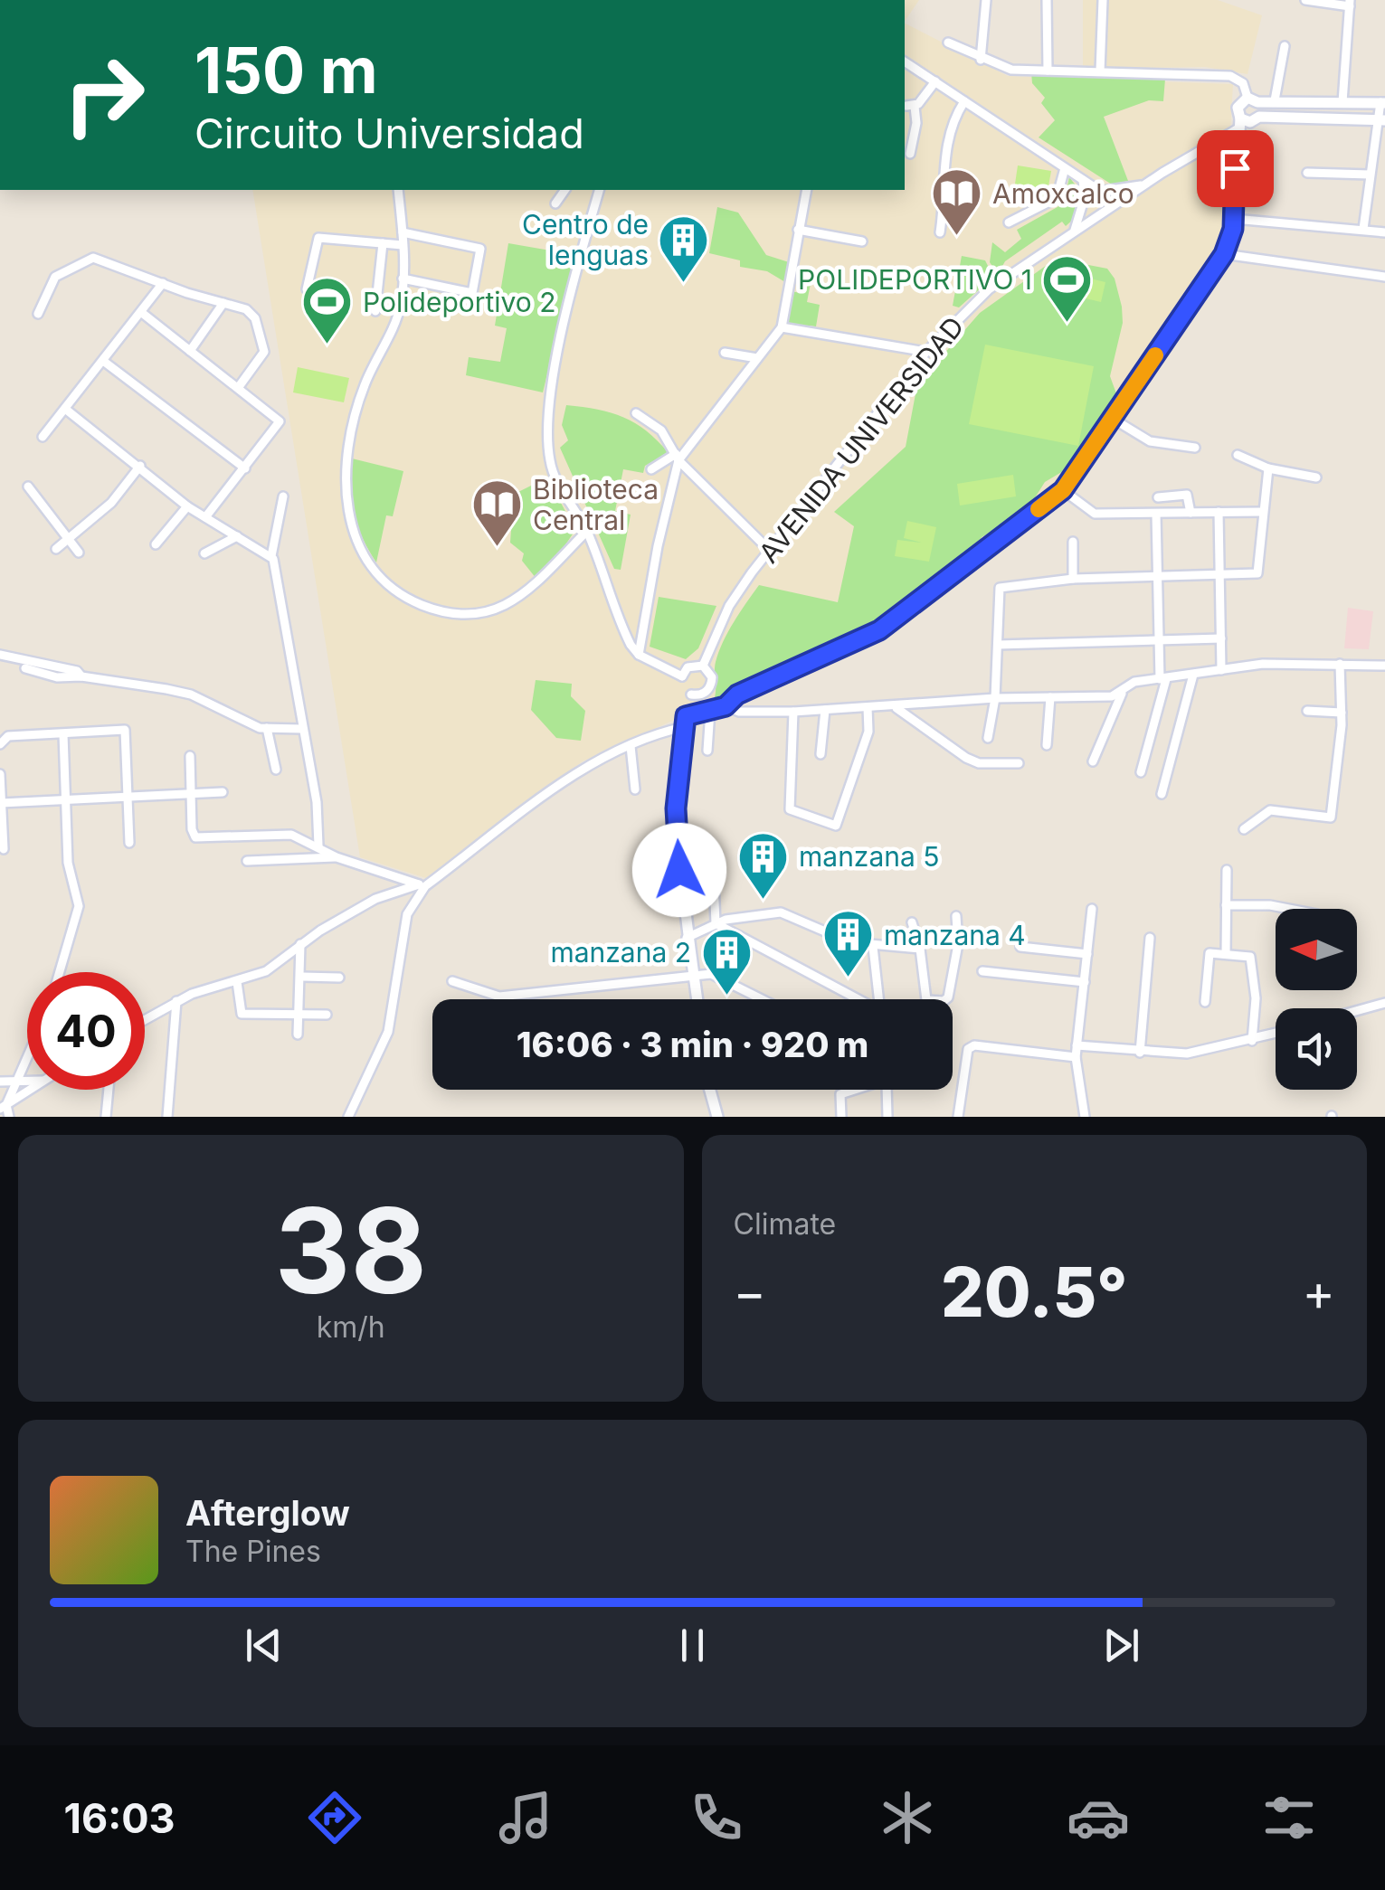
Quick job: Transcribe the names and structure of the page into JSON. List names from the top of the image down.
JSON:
{
  "streets": {
    "street": ["AVENIDA UNIVERSIDAD"]
  },
  "places": {
    "library": ["Amoxcalco", "Biblioteca Central"],
    "building": [
      "Centro de lenguas",
      "manzana 5",
      "manzana 4",
      "manzana 2"
    ],
    "sports": ["POLIDEPORTIVO 1", "Polideportivo 2"]
  },
  "north": "left",
  "page": {
    "turn": ["150 m", "Circuito Universidad"],
    "limit": "40",
    "trip": "16:06 · 3 min · 920 m",
    "tile": [
      ["38", "km/h"],
      "Climate"
    ],
    "heat": ["−", "20.5°", "+"],
    "song": ["Afterglow", "The Pines"],
    "tabs": "16:03"
  }
}
